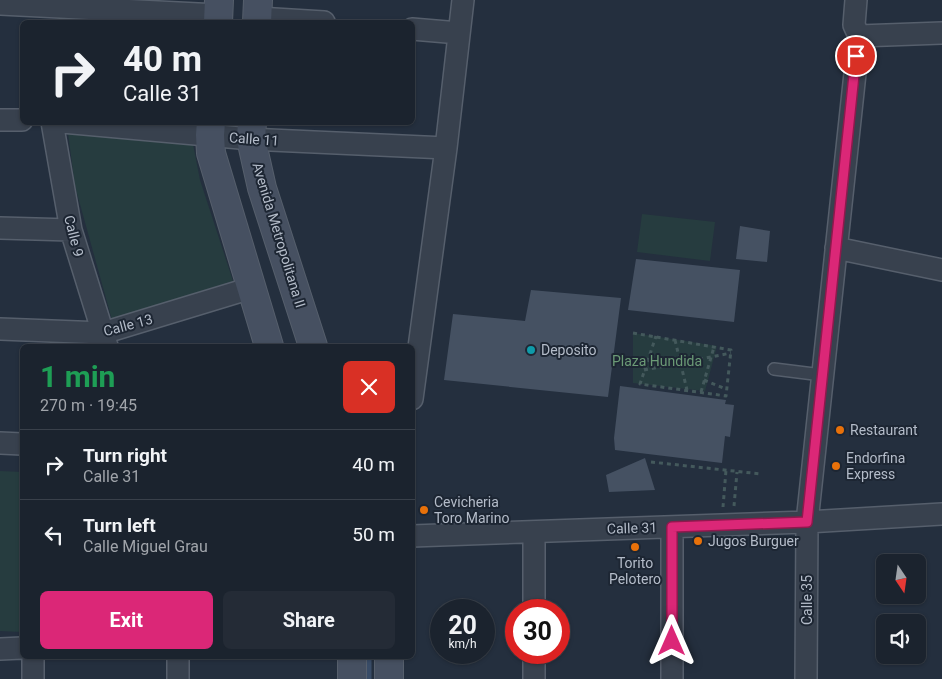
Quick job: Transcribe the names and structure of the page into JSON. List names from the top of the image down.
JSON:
{
  "streets": {
    "main road": ["Avenida Metropolitana II"],
    "street": [
      "Calle 11",
      "Calle 9",
      "Calle 13",
      "Calle 31",
      "Calle 35"
    ]
  },
  "crossings": [
    ["Calle 11", "Avenida Metropolitana II"],
    ["Calle 9", "Calle 13"],
    ["Calle 31", "Calle 35"]
  ],
  "parks": ["Plaza Hundida"],
  "places": [
    "Deposito",
    "Restaurant",
    "Endorfina Express",
    "Cevicheria Toro Marino",
    "Jugos Burguer",
    "Torito Pelotero"
  ],
  "north": "bottom",
  "page": {
    "turn": ["40 m", "Calle 31"],
    "heading": ["1 min", "270 m · 19:45"],
    "list": [
      {
        "name": "Turn right",
        "note": "Calle 31",
        "value": "40 m"
      },
      {
        "name": "Turn left",
        "note": "Calle Miguel Grau",
        "value": "50 m"
      }
    ],
    "buttons": ["Exit", "Share"],
    "speed": "20 km/h",
    "limit": "30"
  }
}
